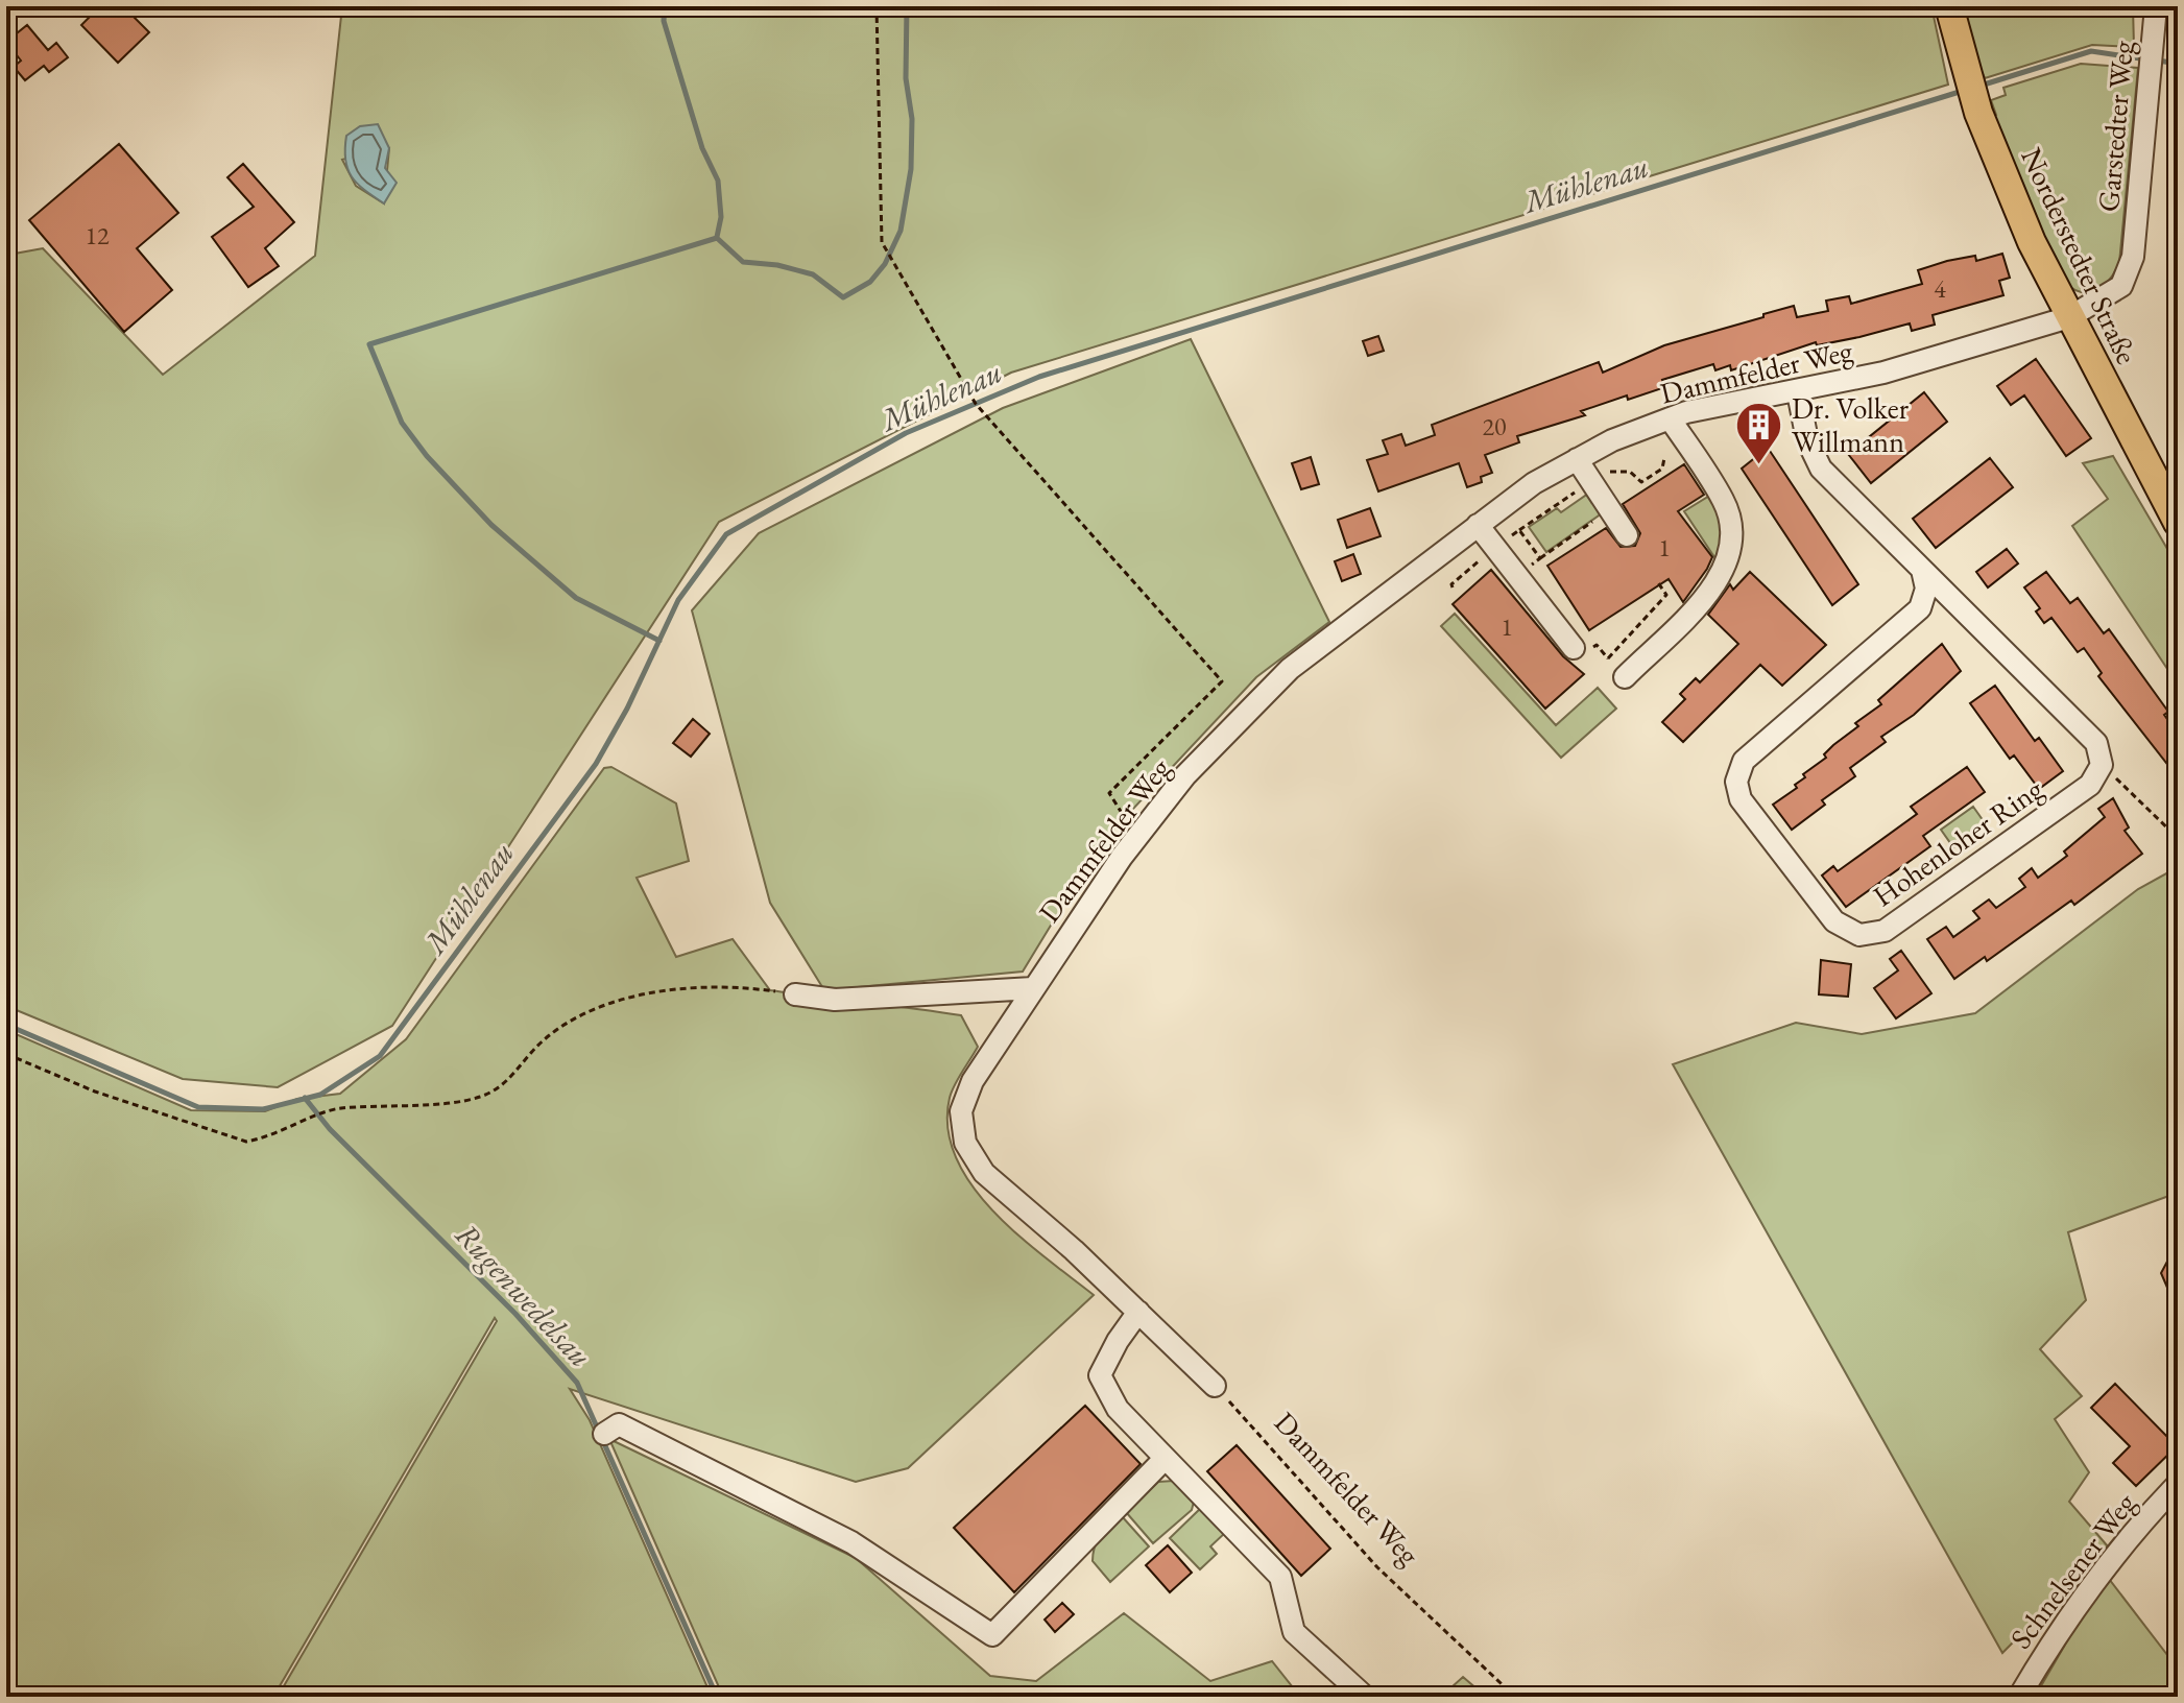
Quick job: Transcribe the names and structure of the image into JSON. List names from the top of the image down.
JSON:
{
  "streets": {
    "main road": ["Norderstedter Straße"],
    "street": [
      "Garstedter Weg",
      "Dammfelder Weg",
      "Hohenloher Ring",
      "Schnelsener Weg"
    ]
  },
  "crossings": [
    ["Garstedter Weg", "Norderstedter Straße"],
    ["Garstedter Weg", "Dammfelder Weg"],
    ["Norderstedter Straße", "Dammfelder Weg"]
  ],
  "water": ["Mühlenau", "Rugenwedelsau"],
  "places": {
    "building": ["Dr. Volker Willmann"]
  },
  "house_numbers": [
    "12",
    "4",
    "20",
    "1",
    "1"
  ]
}
